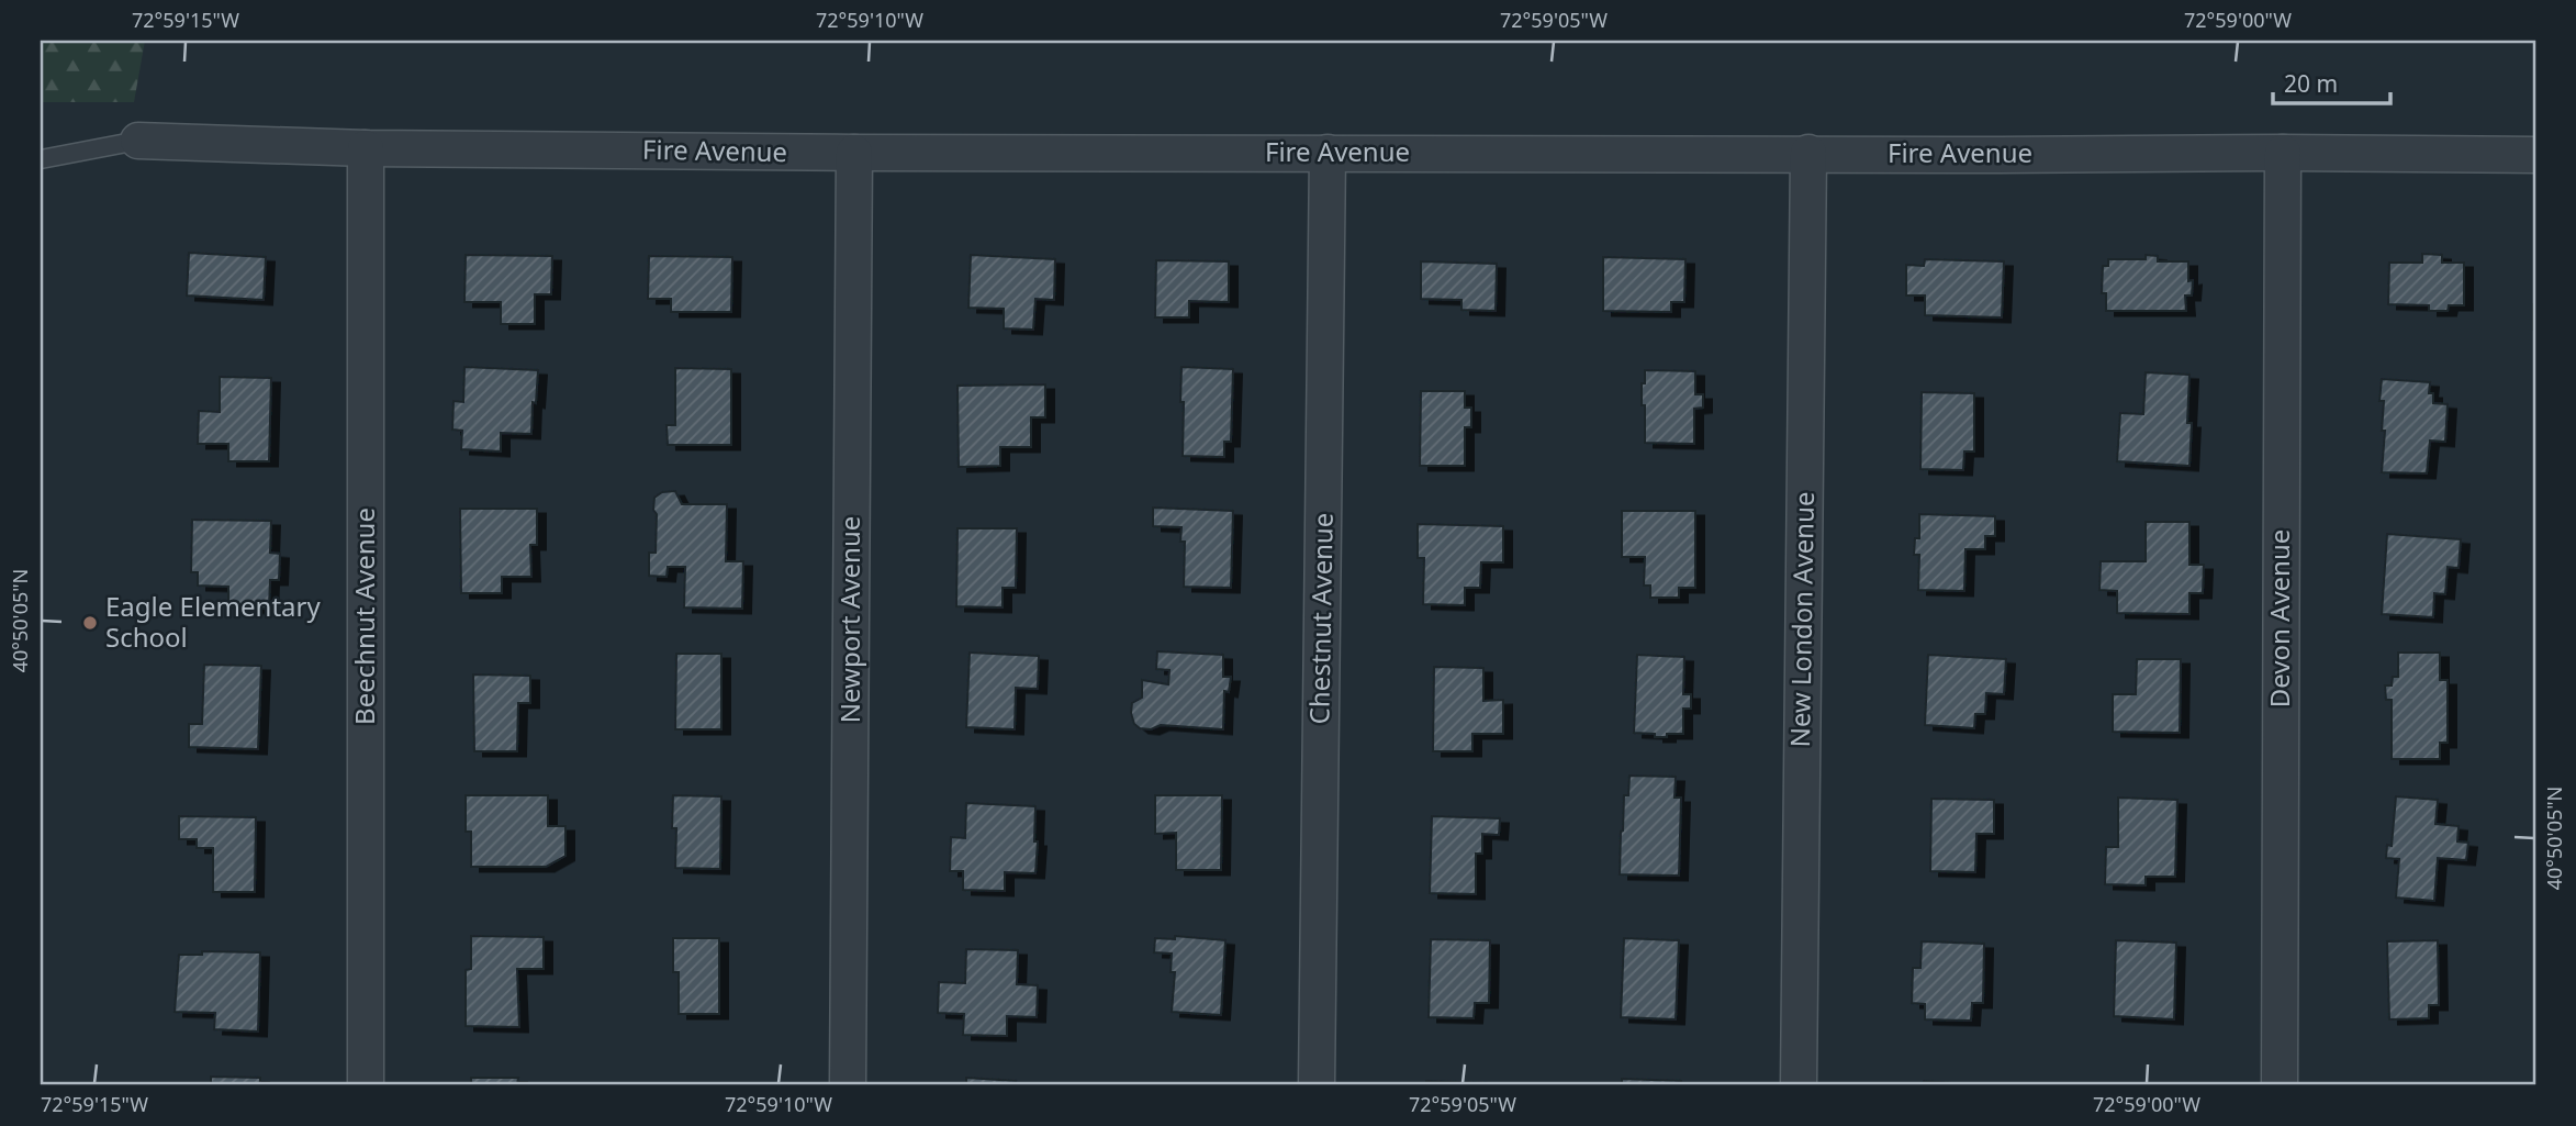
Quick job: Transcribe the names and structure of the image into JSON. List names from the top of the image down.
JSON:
{
  "streets": {
    "street": [
      "Fire Avenue",
      "Beechnut Avenue",
      "Chestnut Avenue",
      "Devon Avenue",
      "Newport Avenue",
      "New London Avenue"
    ]
  },
  "crossings": [
    ["Fire Avenue", "Beechnut Avenue"],
    ["Fire Avenue", "Chestnut Avenue"],
    ["Fire Avenue", "Devon Avenue"],
    ["Fire Avenue", "Newport Avenue"],
    ["Fire Avenue", "New London Avenue"]
  ],
  "places": ["Eagle Elementary School"],
  "scale_bar": "20 m",
  "coordinates": [
    "72°59'15\"W",
    "72°59'10\"W",
    "72°59'05\"W",
    "72°59'00\"W",
    "40°50'05\"N"
  ]
}
